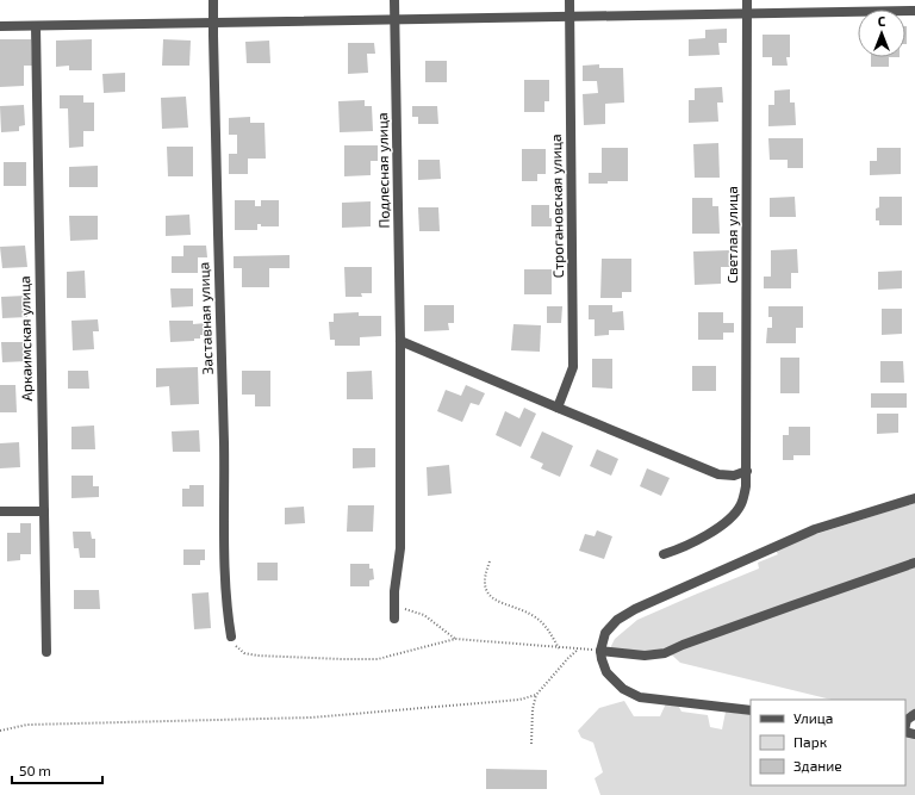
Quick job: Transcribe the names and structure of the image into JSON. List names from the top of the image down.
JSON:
{
  "streets": {
    "street": [
      "Подлесная улица",
      "Строгановская улица",
      "Светлая улица",
      "Заставная улица",
      "Аркаимская улица"
    ]
  },
  "legend": ["Улица", "Парк", "Здание"],
  "scale_bar": "50 m",
  "north": "top"
}
